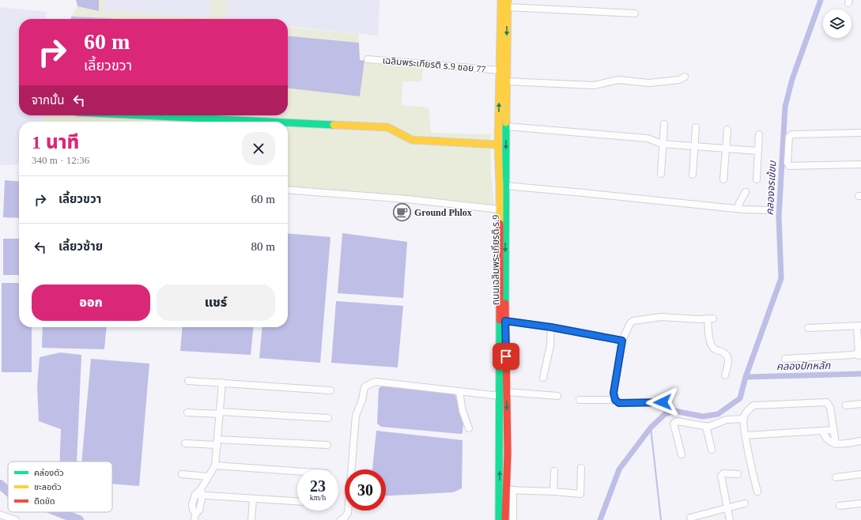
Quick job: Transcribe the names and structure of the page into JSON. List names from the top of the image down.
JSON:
{
  "streets": {
    "main road": ["ถนนเฉลิมพระเกียรติ ร.9"],
    "street": ["เฉลิมพระเกียรติ ร.9 ซอย 77"]
  },
  "crossings": [
    ["เฉลิมพระเกียรติ ร.9 ซอย 77", "ถนนเฉลิมพระเกียรติ ร.9"]
  ],
  "water": ["คลองจรเข้ขบ", "คลองปักหลัก"],
  "places": {
    "cafe": ["Ground Phlox"]
  },
  "legend": ["คล่องตัว", "ชะลอตัว", "ติดขัด"],
  "page": {
    "turn": ["60 m", "เลี้ยวขวา"],
    "then": "จากนั้น",
    "heading": ["1 นาที", "340 m · 12:36"],
    "list": [
      {
        "name": "เลี้ยวขวา",
        "value": "60 m"
      },
      {
        "name": "เลี้ยวซ้าย",
        "value": "80 m"
      }
    ],
    "buttons": ["ออก", "แชร์"],
    "speed": "23 km/h",
    "limit": "30"
  }
}
